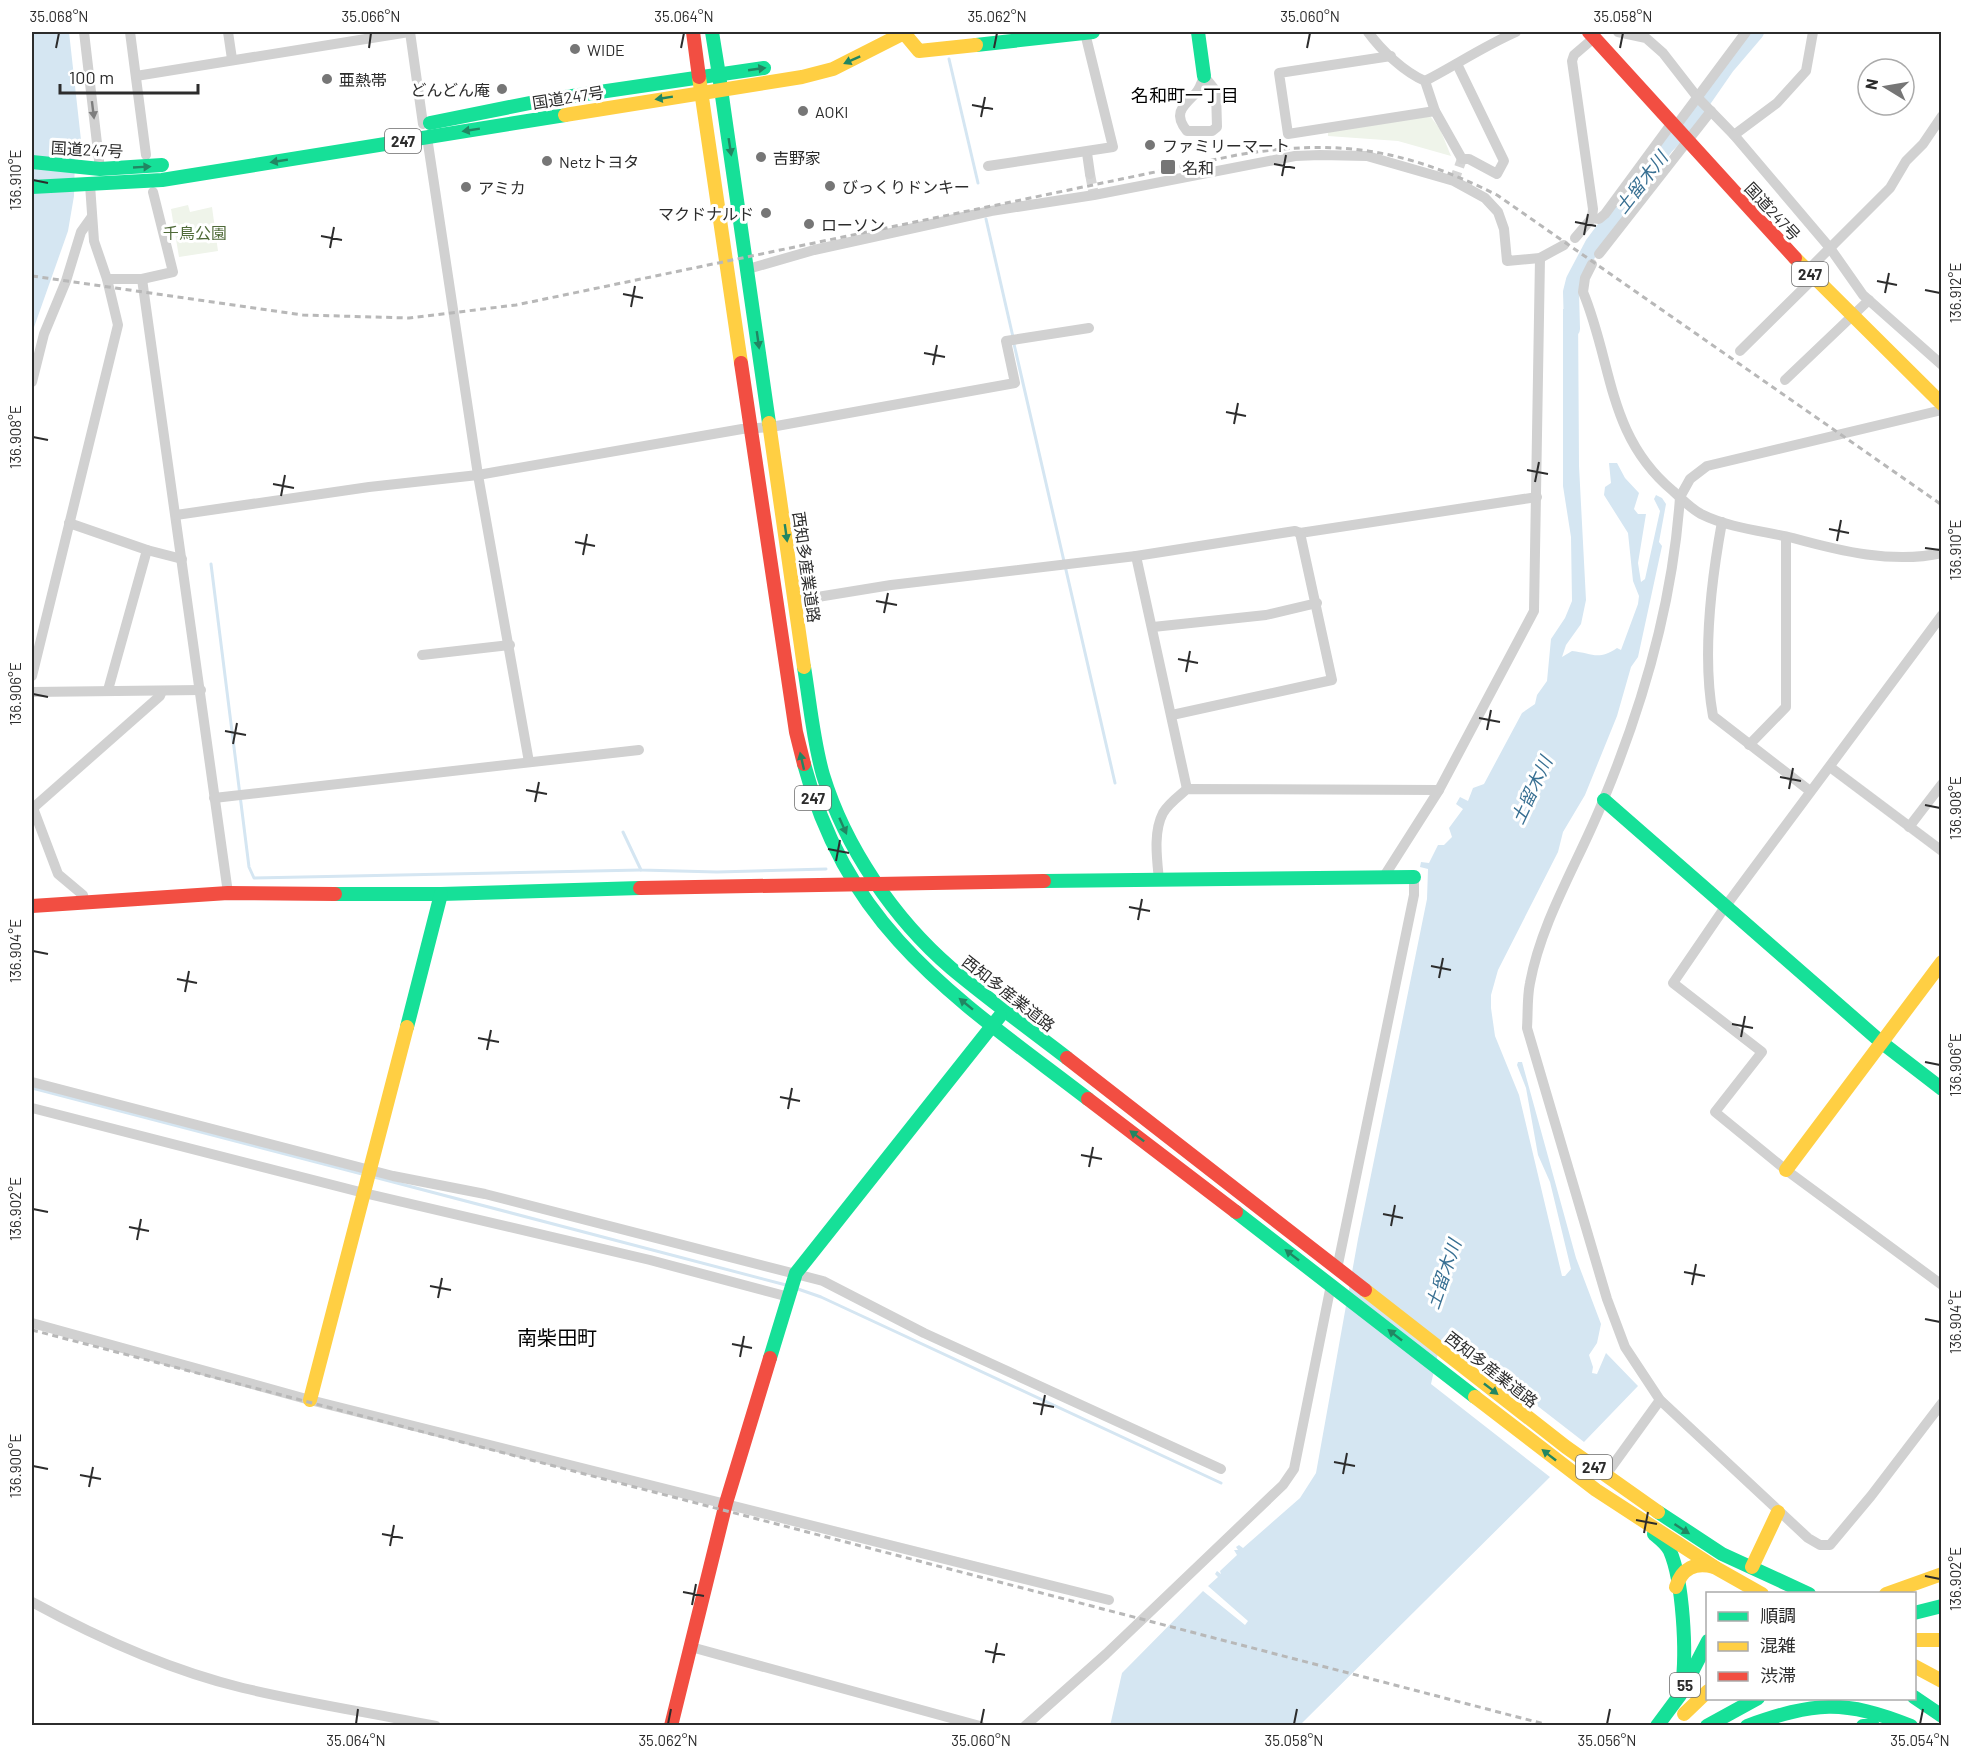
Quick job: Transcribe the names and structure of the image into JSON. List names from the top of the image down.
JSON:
{
  "streets": {
    "main road": [
      "国道247号",
      "247",
      "西知多産業道路",
      "55"
    ]
  },
  "crossings": [
    ["国道247号", "西知多産業道路"]
  ],
  "districts": ["名和町一丁目", "南柴田町"],
  "water": ["土留木川"],
  "parks": ["千鳥公園"],
  "places": {
    "other": [
      "WIDE",
      "亜熱帯",
      "どんどん庵",
      "AOKI",
      "ファミリーマート",
      "吉野家",
      "Netzトヨタ",
      "びっくりドンキー",
      "アミカ",
      "マクドナルド",
      "ローソン"
    ],
    "transit": ["名和"]
  },
  "legend": ["順調", "混雑", "渋滞"],
  "scale_bar": "100 m",
  "north": "left",
  "coordinates": [
    "35.068°N",
    "35.066°N",
    "35.064°N",
    "35.062°N",
    "35.060°N",
    "35.058°N",
    "136.910°E",
    "136.912°E",
    "136.908°E",
    "136.906°E",
    "136.904°E",
    "136.902°E",
    "136.900°E",
    "35.056°N",
    "35.054°N"
  ]
}
